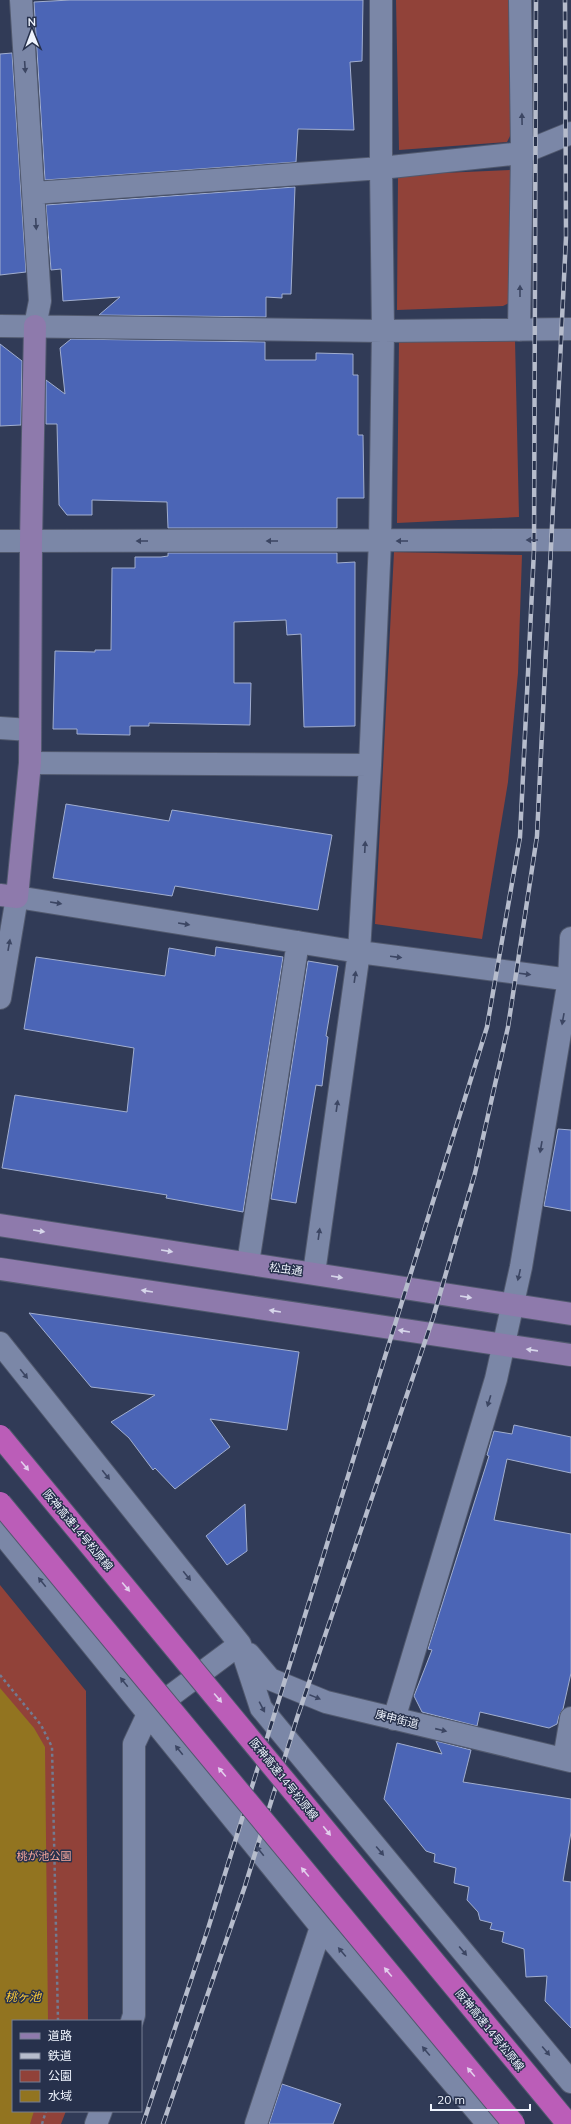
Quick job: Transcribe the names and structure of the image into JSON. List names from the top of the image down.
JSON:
{
  "streets": {
    "highway": ["阪神高速14号松原線"],
    "street": ["松虫通", "庚申街道"]
  },
  "water": ["桃ヶ池"],
  "parks": ["桃が池公園"],
  "legend": [
    "道路",
    "鉄道",
    "公園",
    "水域"
  ],
  "scale_bar": "20 m",
  "north": "top"
}
